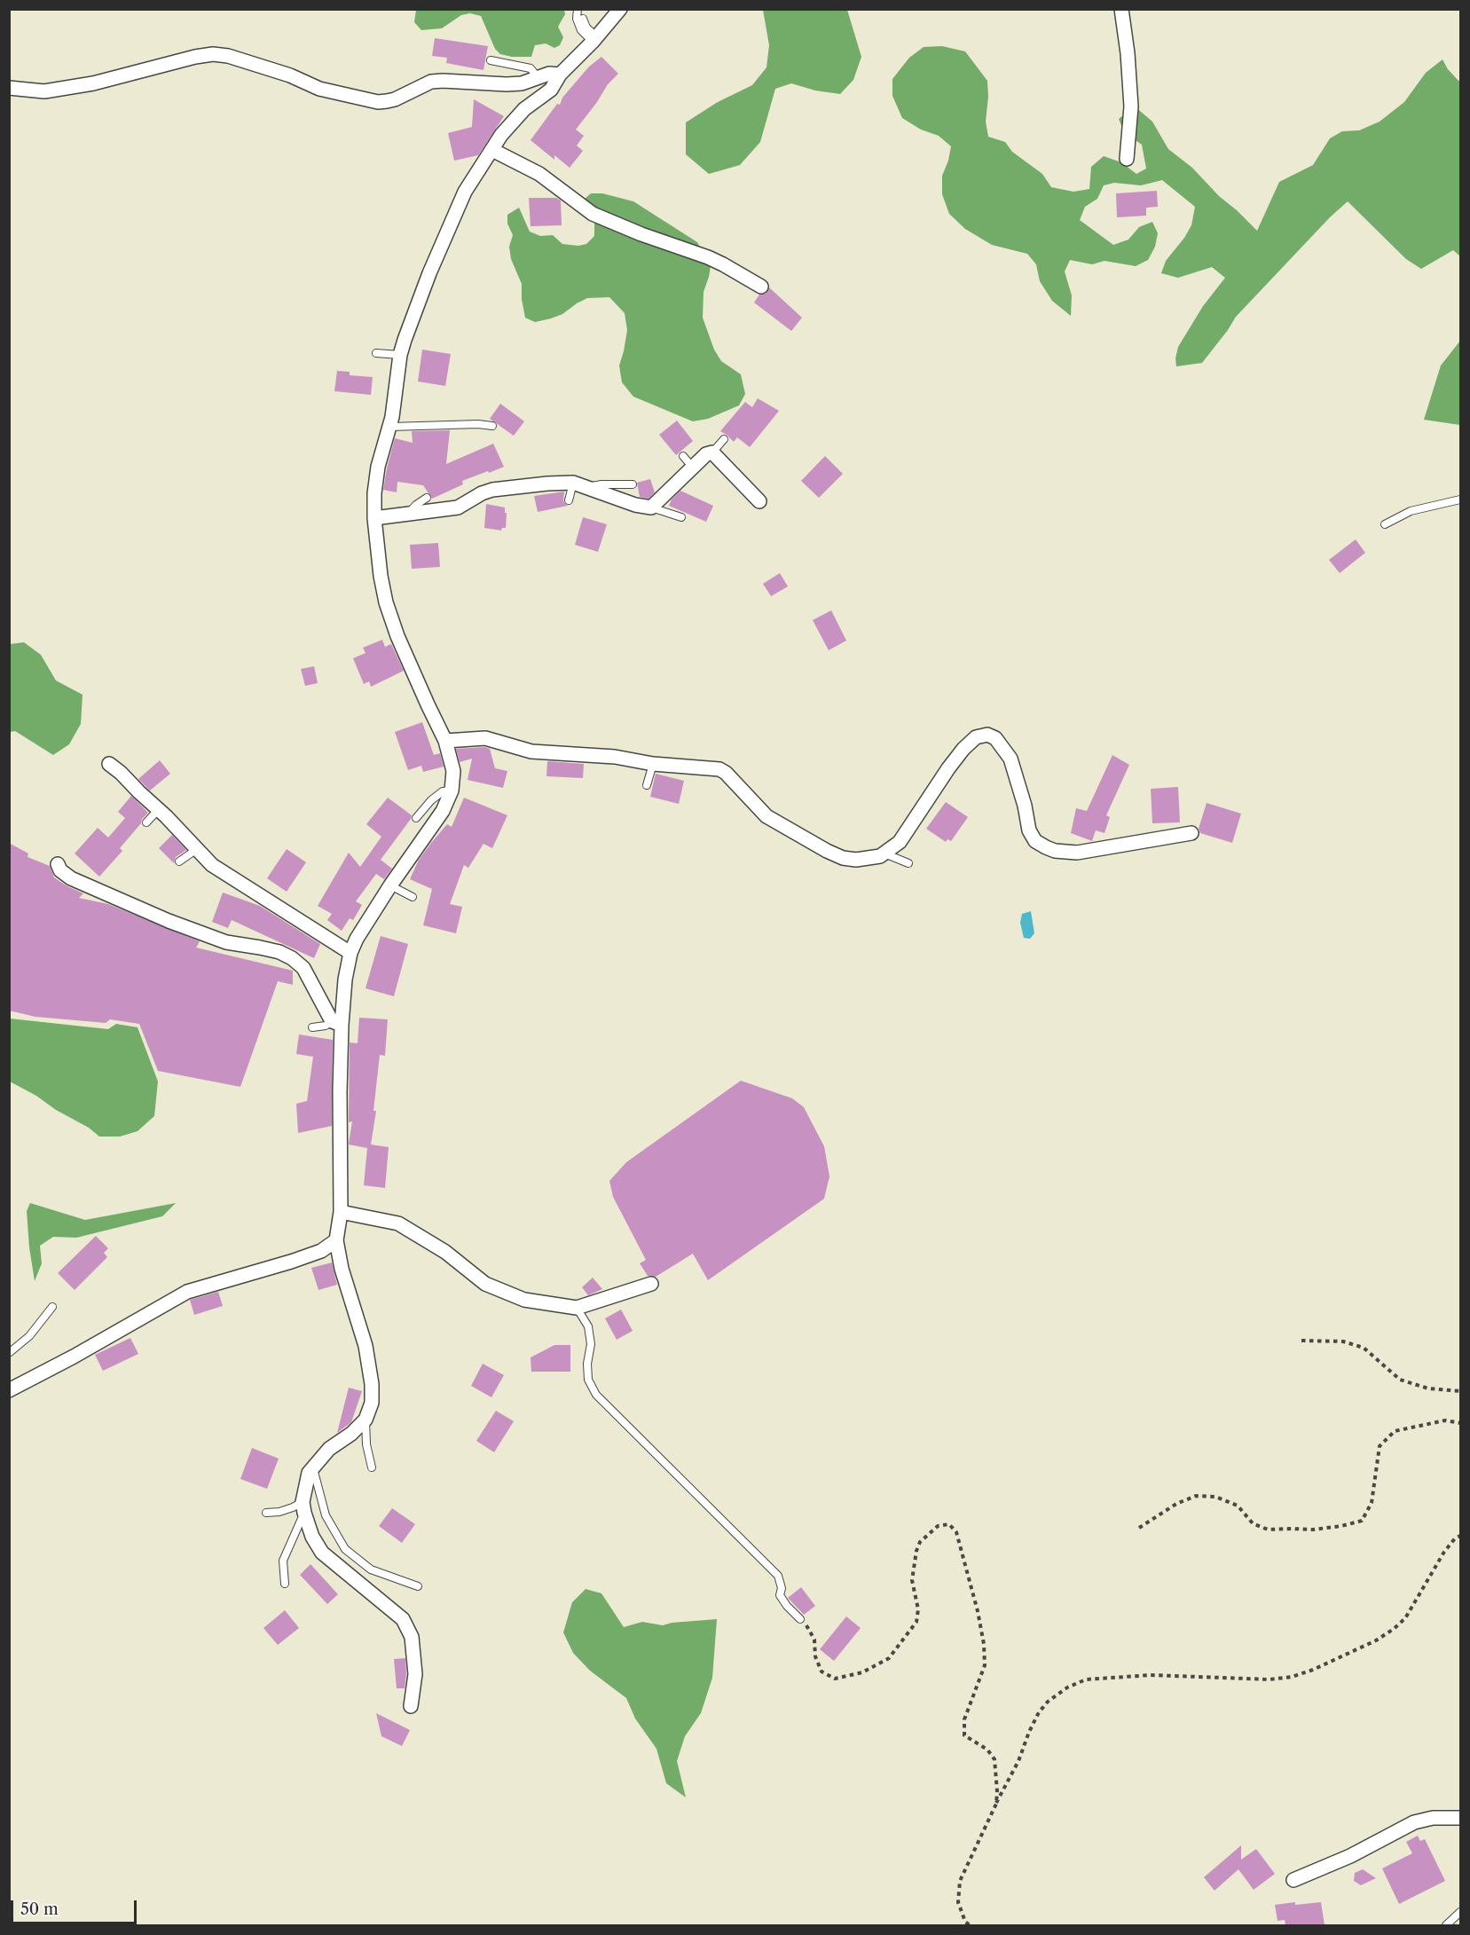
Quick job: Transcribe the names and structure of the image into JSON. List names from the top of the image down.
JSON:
{
  "scale_bar": "50 m"
}
